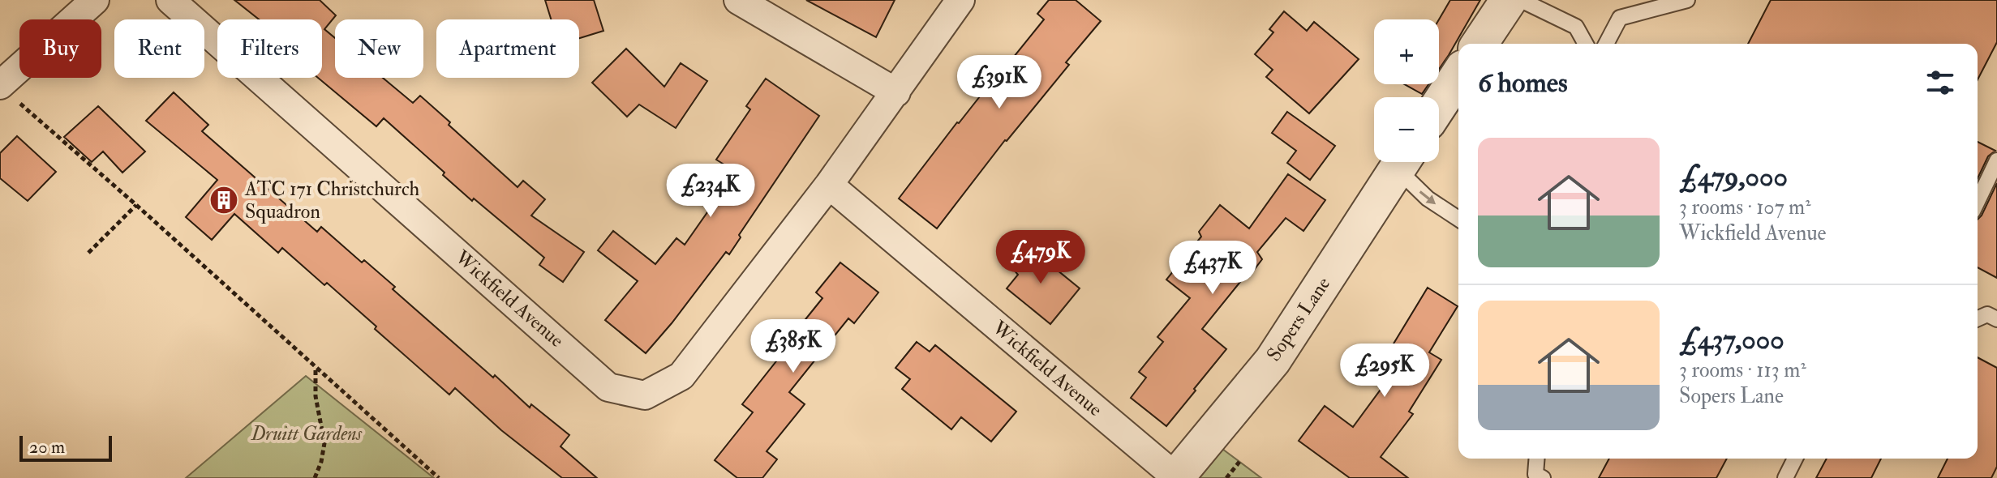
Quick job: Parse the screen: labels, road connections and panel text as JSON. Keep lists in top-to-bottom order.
{
  "streets": {
    "street": ["Wickfield Avenue", "Sopers Lane"]
  },
  "crossings": [
    ["Wickfield Avenue", "Sopers Lane"]
  ],
  "parks": ["Druitt Gardens"],
  "places": {
    "building": ["ATC 171 Christchurch Squadron"]
  },
  "scale_bar": "20 m",
  "page": {
    "map_buttons": ["+", "−"],
    "chip": [
      "Buy",
      "Rent",
      "Filters",
      "New",
      "Apartment"
    ],
    "heading": "6 homes",
    "price": [
      "£391K",
      "£234K",
      "£479K",
      "£437K",
      "£385K",
      "£295K"
    ],
    "list": [
      {
        "name": "£479,000",
        "note": "3 rooms · 107 m² · Wickfield Avenue"
      },
      {
        "name": "£437,000",
        "note": "3 rooms · 113 m² · Sopers Lane"
      }
    ],
    "scale": "20 m"
  }
}
